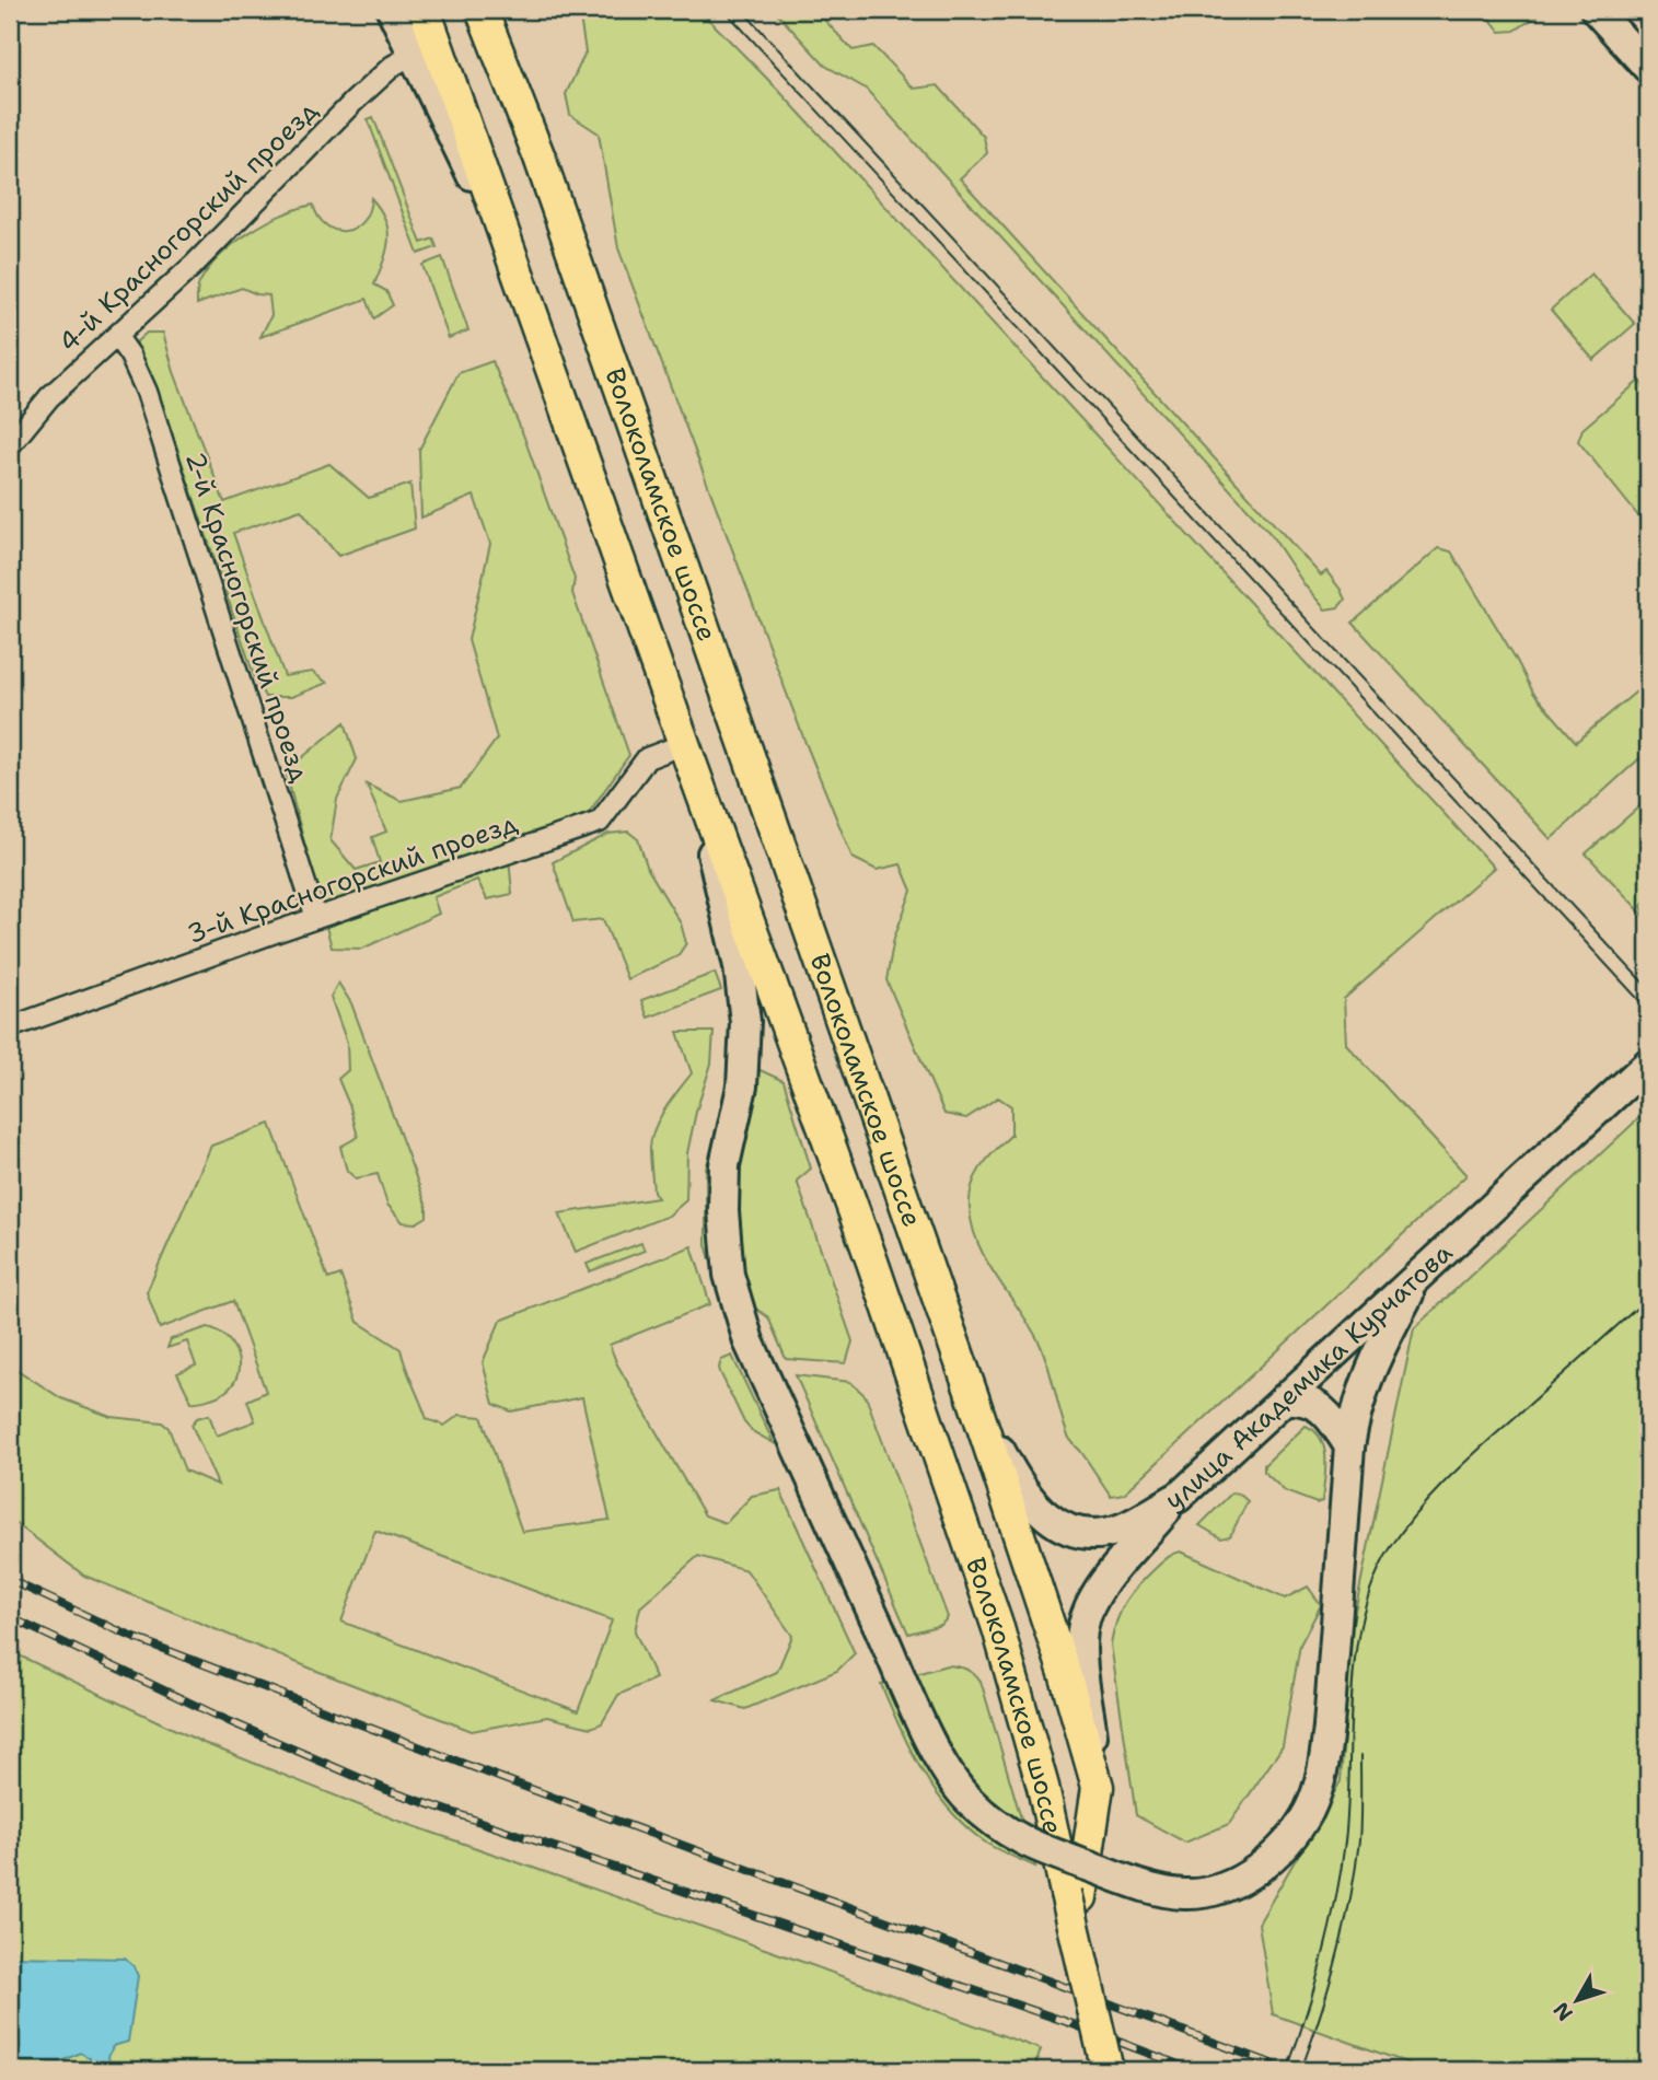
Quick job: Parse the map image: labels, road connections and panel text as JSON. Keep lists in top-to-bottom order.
{
  "streets": {
    "main road": ["Волоколамское шоссе", "улица Академика Курчатова"],
    "street": ["4-й Красногорский проезд", "2-й Красногорский проезд", "3-й Красногорский проезд"]
  },
  "crossings": [
    ["4-й Красногорский проезд", "Волоколамское шоссе"],
    ["4-й Красногорский проезд", "2-й Красногорский проезд"],
    ["Волоколамское шоссе", "3-й Красногорский проезд"],
    ["Волоколамское шоссе", "улица Академика Курчатова"],
    ["2-й Красногорский проезд", "3-й Красногорский проезд"]
  ],
  "north": "bottom left"
}
